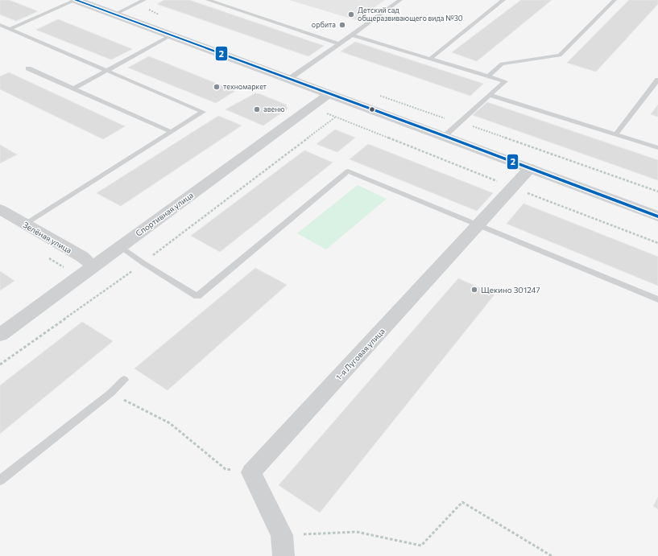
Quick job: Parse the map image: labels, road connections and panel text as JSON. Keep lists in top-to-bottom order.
{
  "streets": {
    "street": ["Спортивная улица", "Зелёная улица", "1-я Луговая улица"]
  },
  "crossings": [
    ["Спортивная улица", "Зелёная улица"]
  ],
  "places": [
    "Детский сад общеразвивающего вида №30",
    "орбита",
    "техномаркет",
    "авеню",
    "Щекино 301247"
  ],
  "lines": ["transit line 2"]
}
